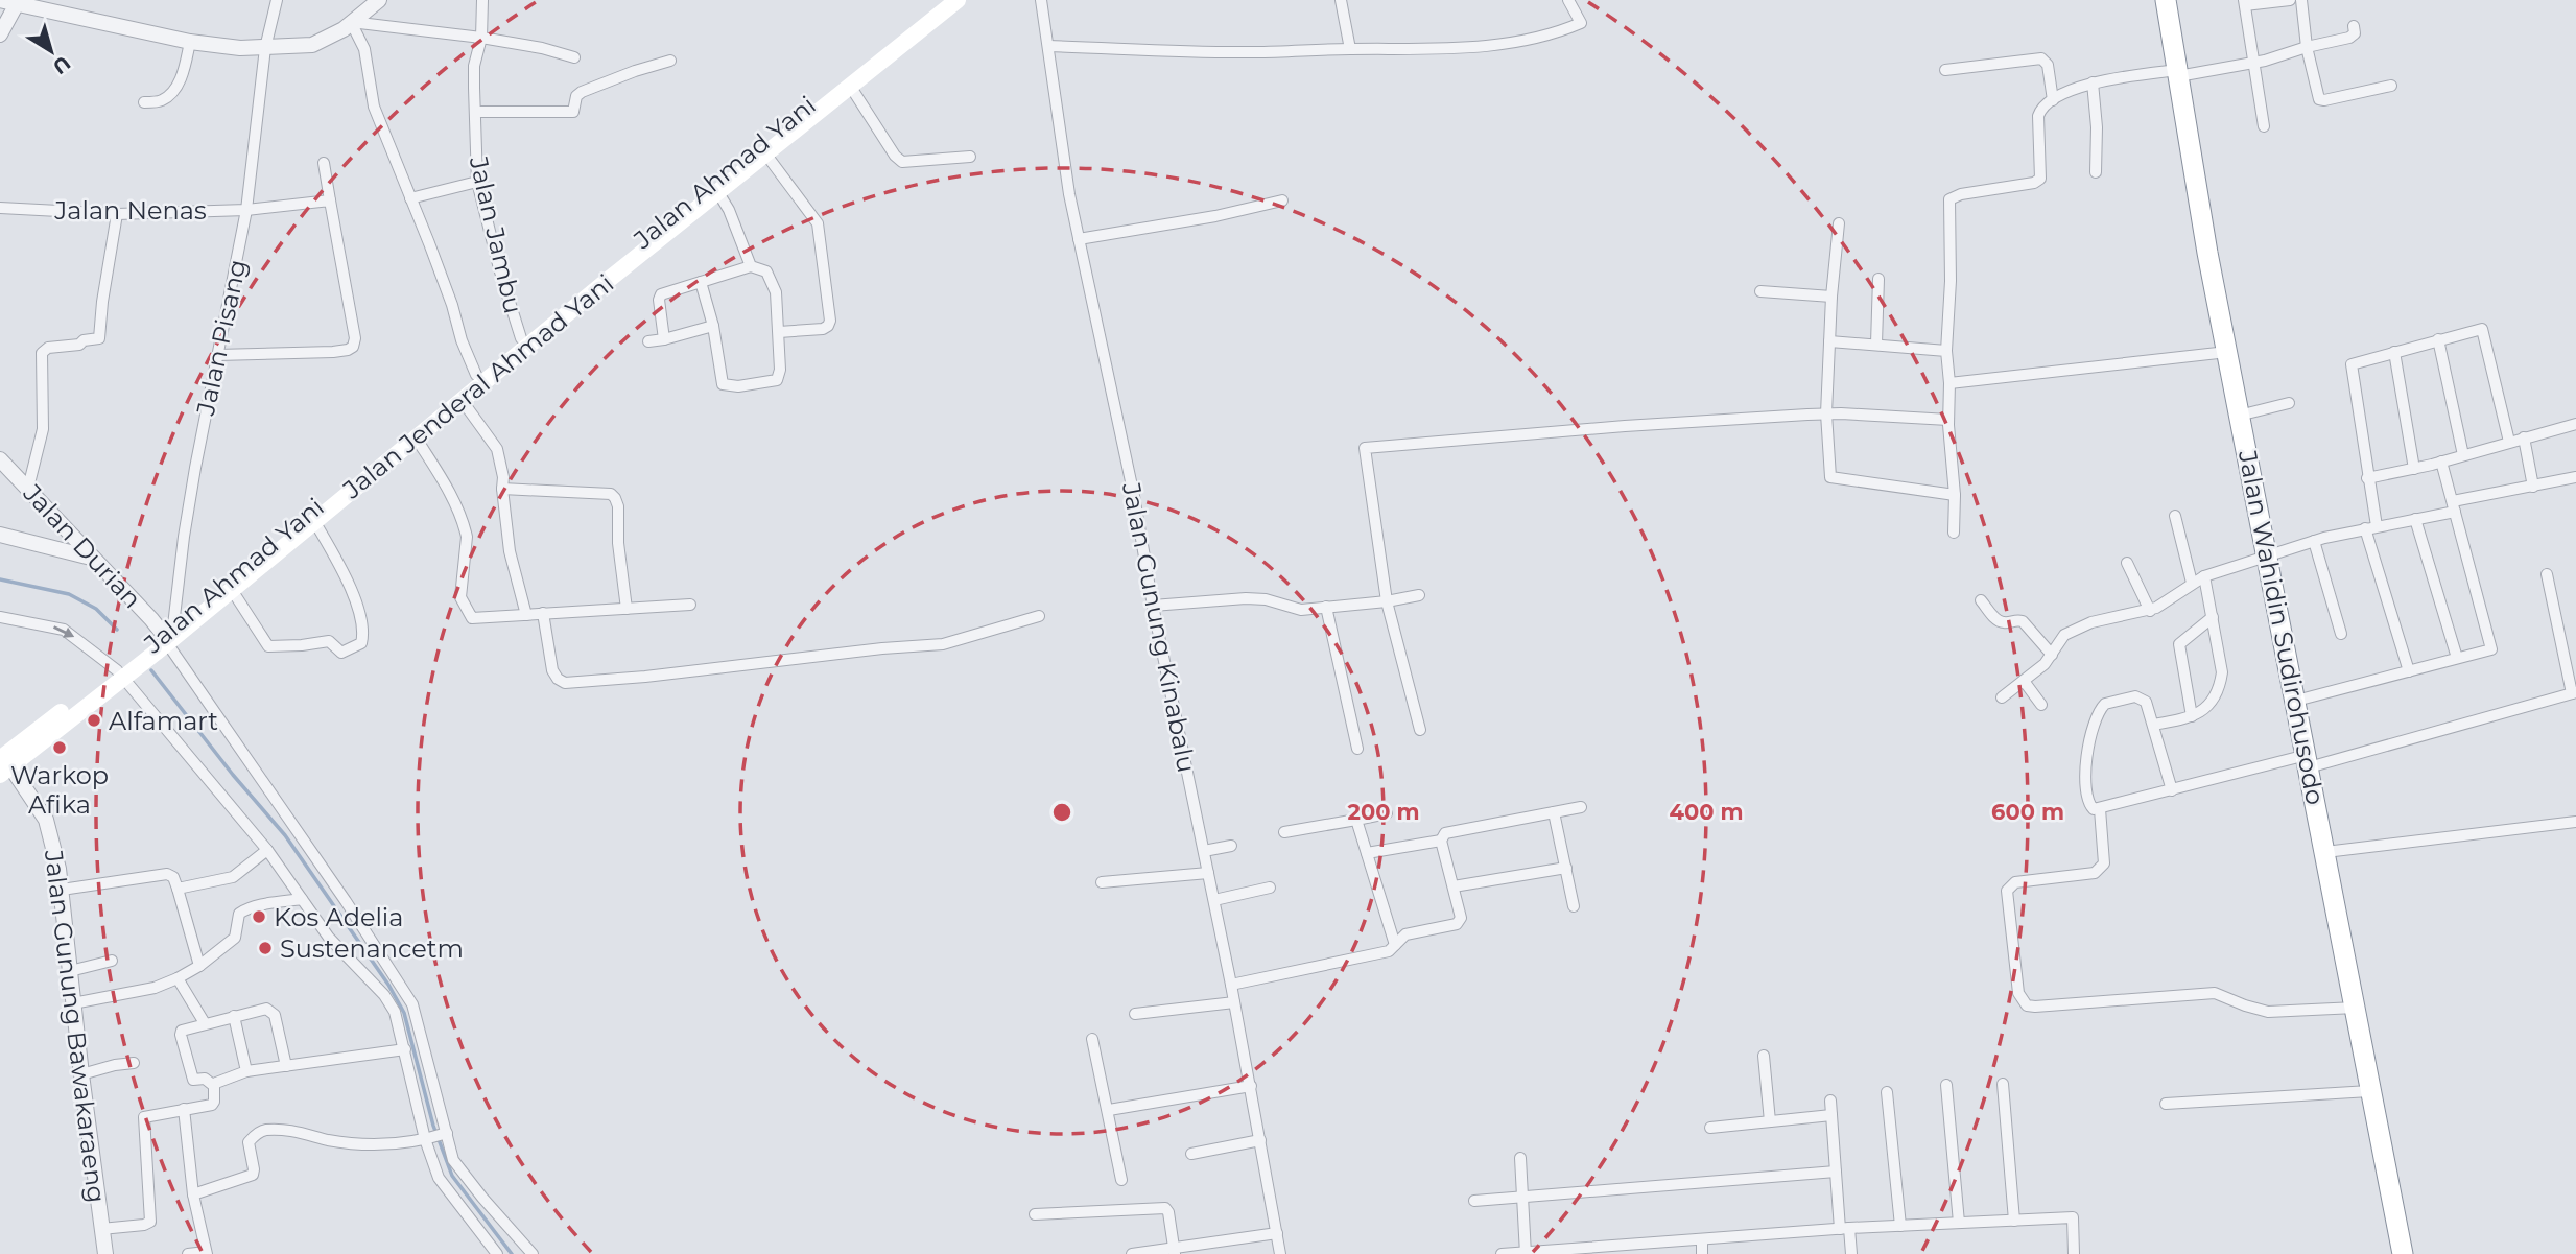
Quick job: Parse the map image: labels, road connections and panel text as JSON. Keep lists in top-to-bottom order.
{
  "streets": {
    "highway": ["Jalan Wahidin Sudirohusodo"],
    "main road": ["Jalan Ahmad Yani", "Jalan Jenderal Ahmad Yani"],
    "street": [
      "Jalan Nenas",
      "Jalan Jambu",
      "Jalan Pisang",
      "Jalan Durian",
      "Jalan Gunung Kinabalu",
      "Jalan Gunung Bawakaraeng"
    ]
  },
  "crossings": [
    ["Jalan Ahmad Yani", "Jalan Jambu"],
    ["Jalan Ahmad Yani", "Jalan Pisang"],
    ["Jalan Ahmad Yani", "Jalan Jenderal Ahmad Yani"],
    ["Jalan Ahmad Yani", "Jalan Durian"],
    ["Jalan Nenas", "Jalan Pisang"],
    ["Jalan Pisang", "Jalan Jenderal Ahmad Yani"],
    ["Jalan Pisang", "Jalan Durian"],
    ["Jalan Jenderal Ahmad Yani", "Jalan Durian"]
  ],
  "places": [
    "Alfamart",
    "Warkop Afika",
    "Kos Adelia",
    "Sustenancetm"
  ],
  "north": "bottom right",
  "rings": ["200 m", "400 m", "600 m"]
}
